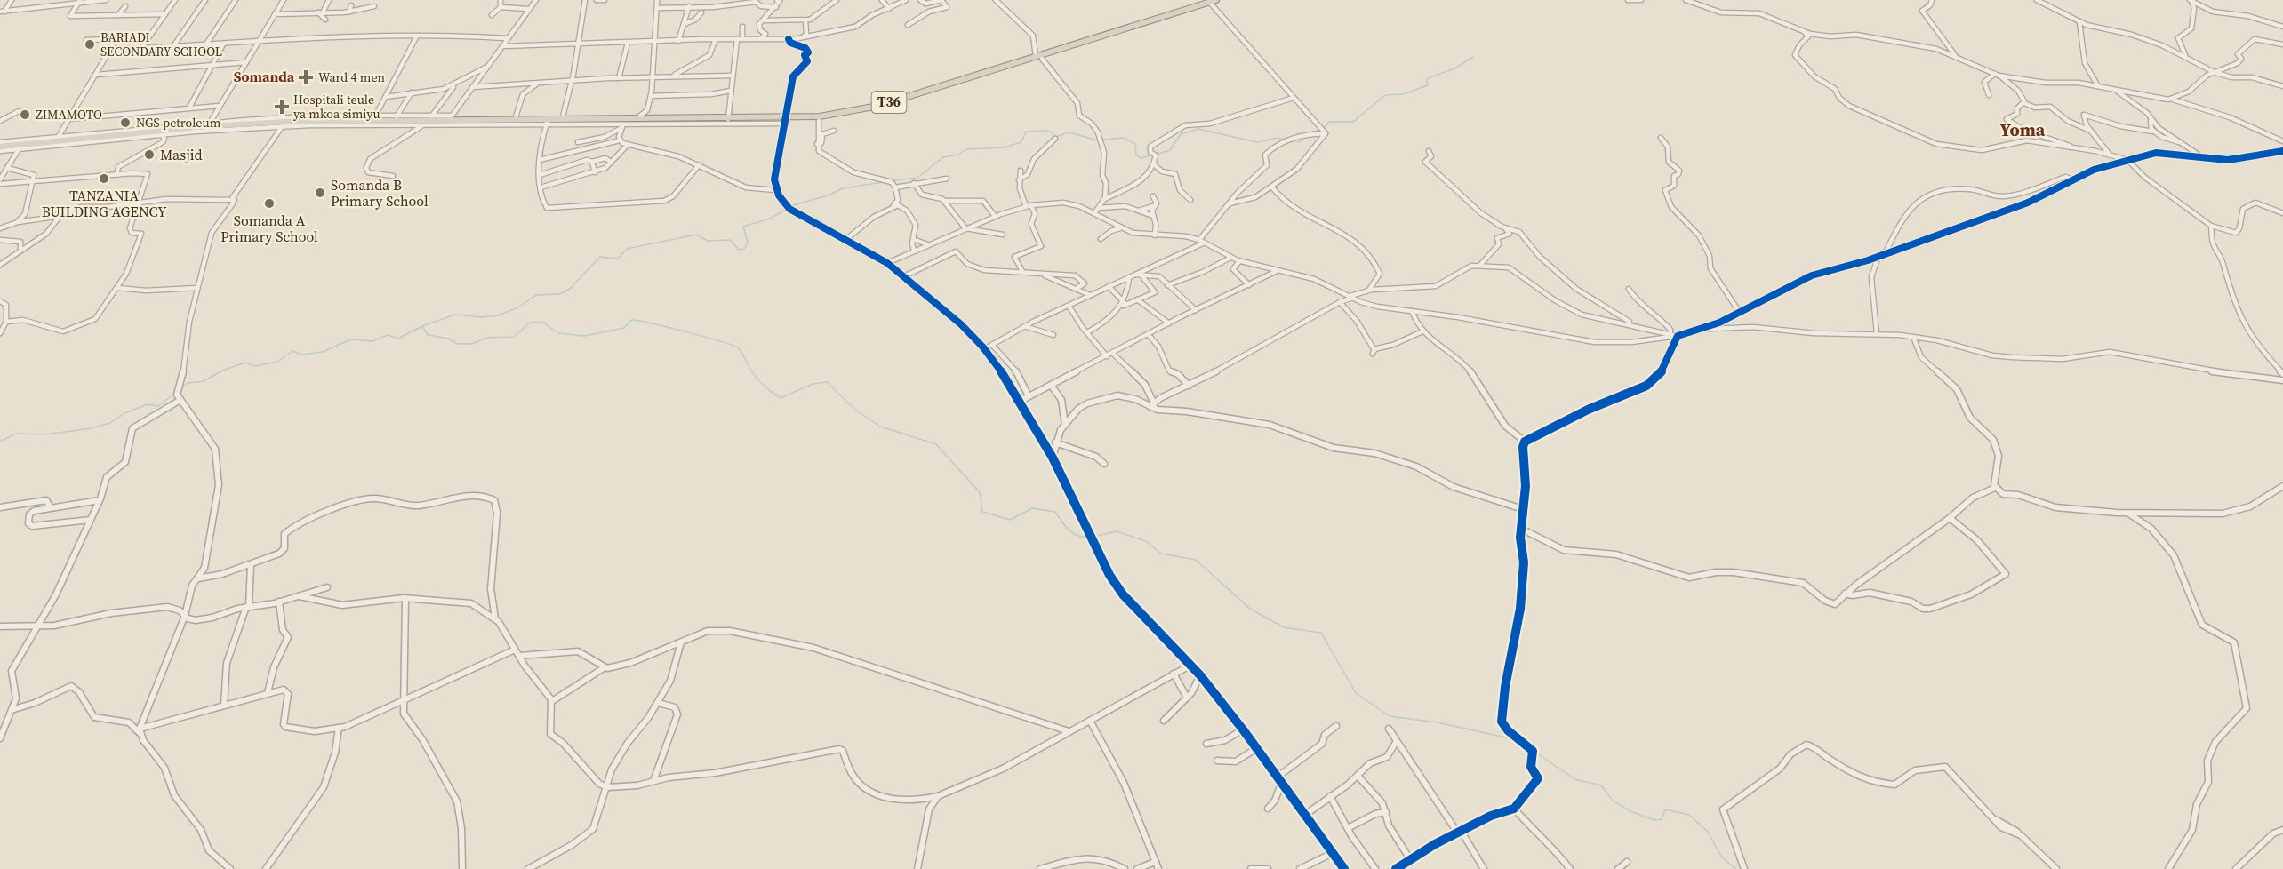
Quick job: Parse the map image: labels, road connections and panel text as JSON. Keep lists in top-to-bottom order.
{
  "streets": {
    "highway": ["T36"]
  },
  "districts": ["Somanda", "Yoma"],
  "places": {
    "other": [
      "BARIADI SECONDARY SCHOOL",
      "ZIMAMOTO",
      "NGS petroleum",
      "Masjid",
      "TANZANIA BUILDING AGENCY",
      "Somanda B Primary School",
      "Somanda A Primary School"
    ],
    "health": ["Ward 4 men", "Hospitali teule ya mkoa simiyu"]
  }
}
